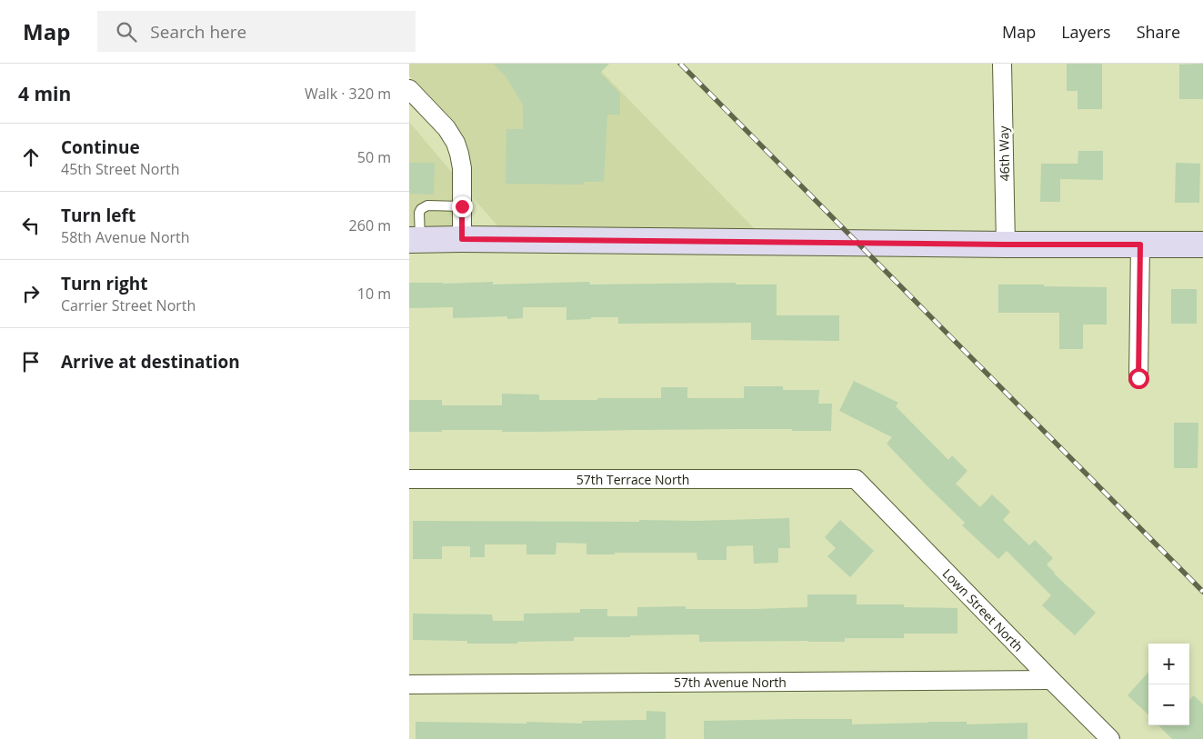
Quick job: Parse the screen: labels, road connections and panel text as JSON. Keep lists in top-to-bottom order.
{
  "streets": {
    "street": [
      "46th Way",
      "57th Terrace North",
      "Lown Street North",
      "57th Avenue North"
    ]
  },
  "crossings": [
    ["57th Terrace North", "Lown Street North"],
    ["Lown Street North", "57th Avenue North"]
  ],
  "page": {
    "header": "Map",
    "search": "Search here",
    "nav": ["Map", "Layers", "Share"],
    "heading": ["4 min", "Walk · 320 m"],
    "list": [
      ["Continue", "45th Street North", "50 m"],
      ["Turn left", "58th Avenue North", "260 m"],
      ["Turn right", "Carrier Street North", "10 m"],
      "Arrive at destination"
    ],
    "map_buttons": ["+", "−"]
  }
}
